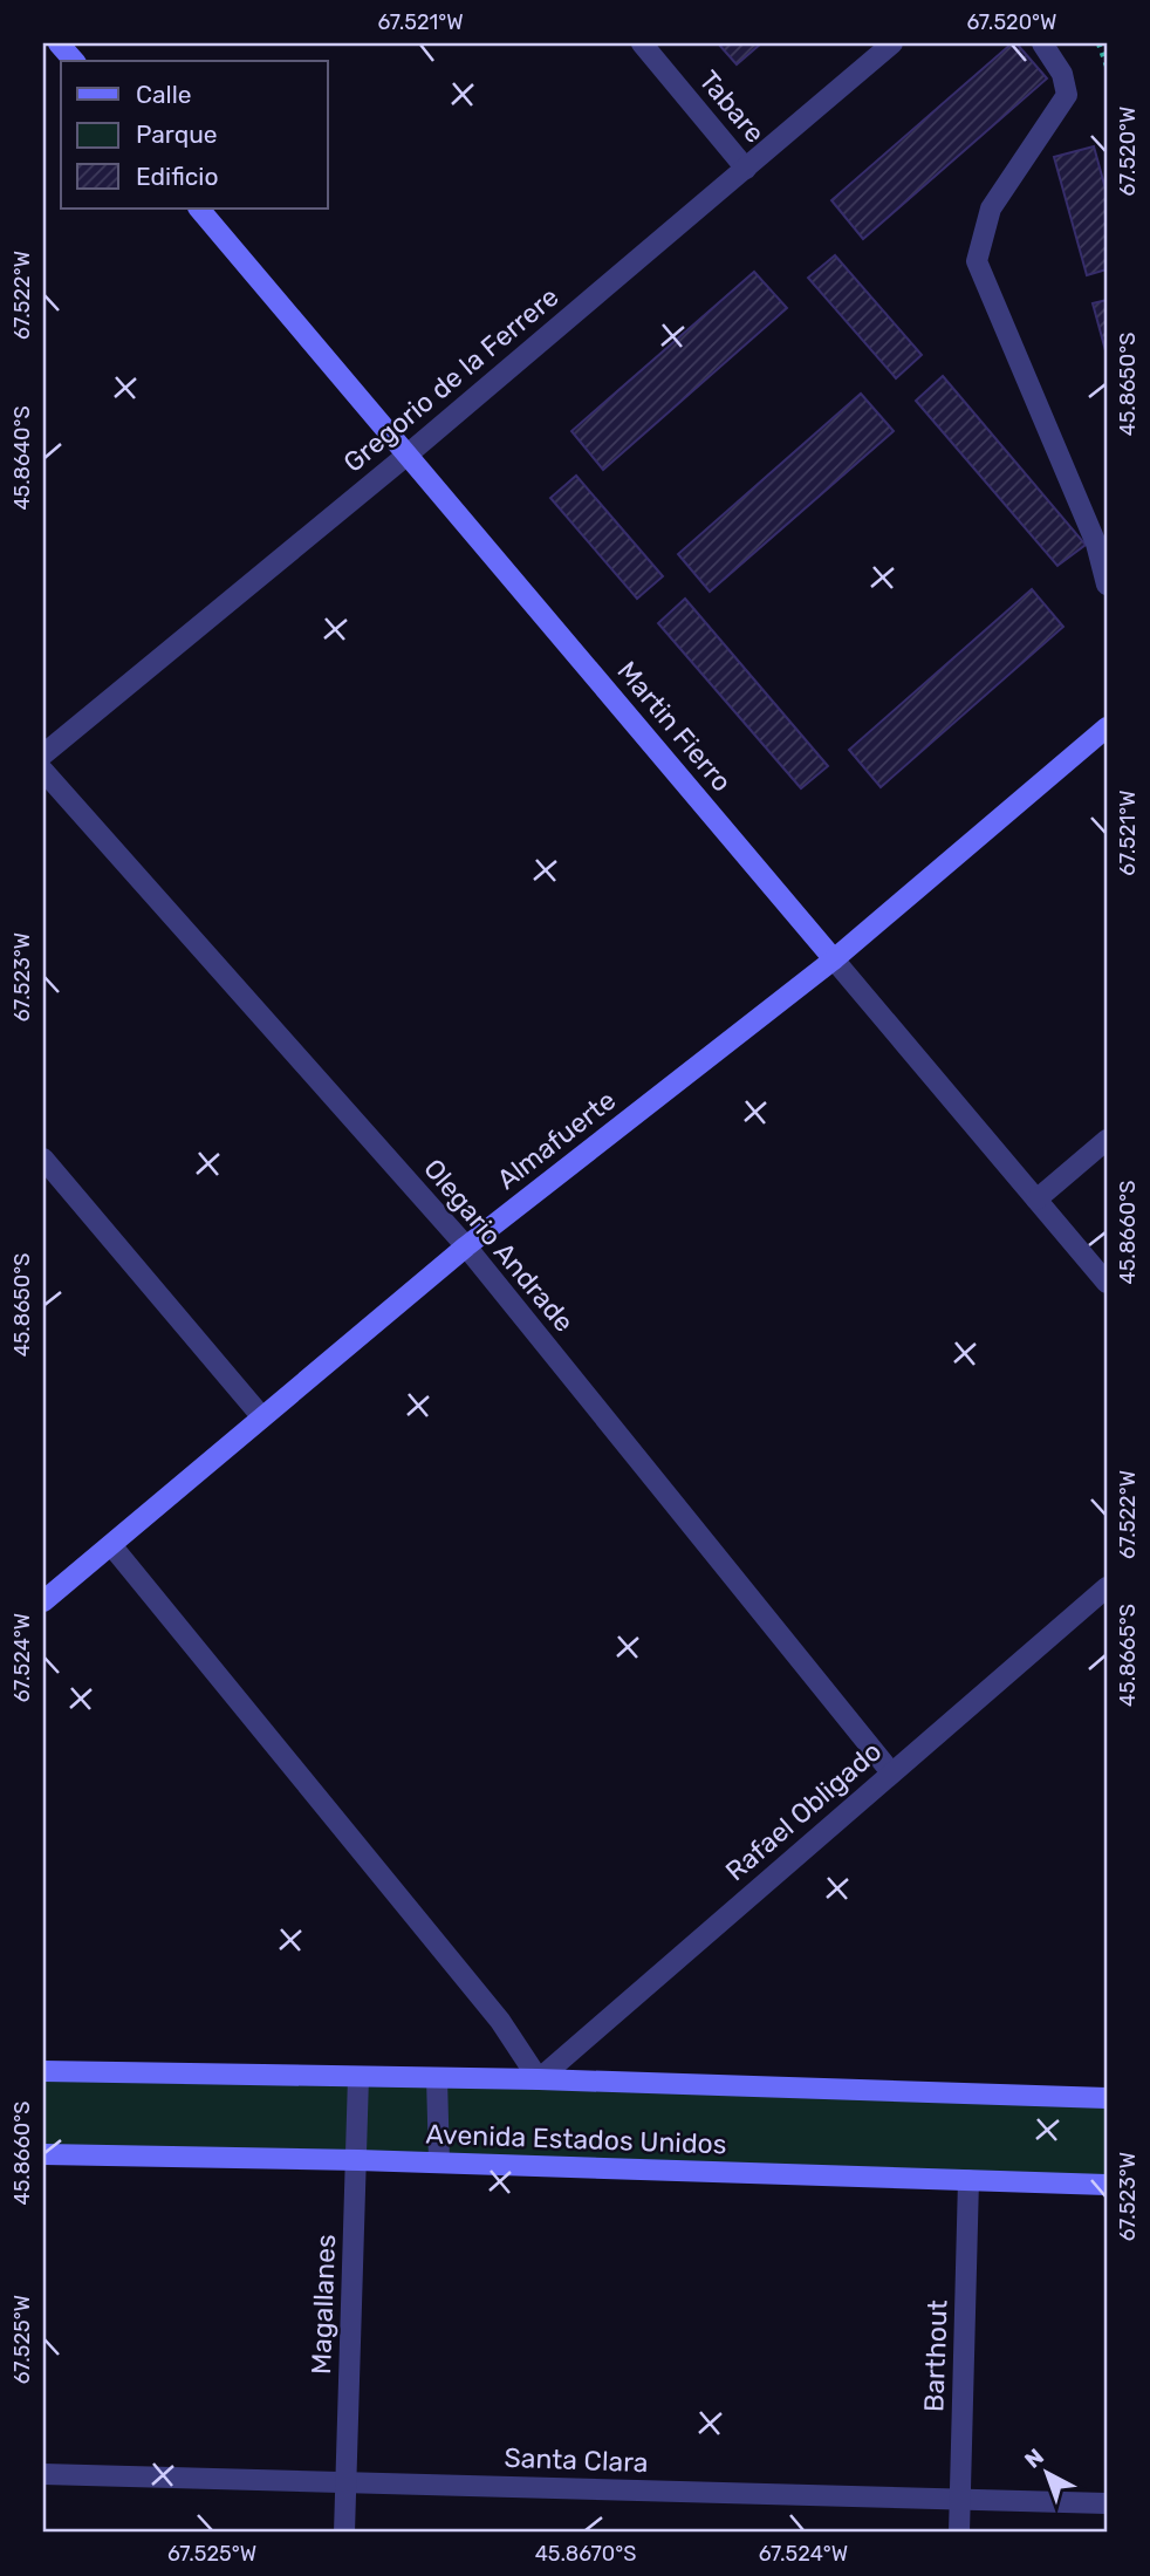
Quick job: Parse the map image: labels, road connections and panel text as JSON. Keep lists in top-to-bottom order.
{
  "streets": {
    "street": [
      "Tabare",
      "Gregorio de la Ferrere",
      "Martin Fierro",
      "Almafuerte",
      "Olegario Andrade",
      "Rafael Obligado",
      "Avenida Estados Unidos",
      "Magallanes",
      "Barthout",
      "Santa Clara"
    ]
  },
  "crossings": [
    ["Tabare", "Gregorio de la Ferrere"],
    ["Gregorio de la Ferrere", "Martin Fierro"],
    ["Martin Fierro", "Almafuerte"],
    ["Almafuerte", "Olegario Andrade"],
    ["Olegario Andrade", "Rafael Obligado"],
    ["Rafael Obligado", "Avenida Estados Unidos"],
    ["Avenida Estados Unidos", "Magallanes"],
    ["Avenida Estados Unidos", "Barthout"],
    ["Magallanes", "Santa Clara"],
    ["Barthout", "Santa Clara"]
  ],
  "legend": ["Calle", "Parque", "Edificio"],
  "north": "top left",
  "coordinates": [
    "67.521°W",
    "67.520°W",
    "67.522°W",
    "45.8650°S",
    "45.8640°S",
    "67.523°W",
    "45.8660°S",
    "45.8665°S",
    "67.524°W",
    "67.525°W",
    "45.8670°S"
  ]
}
